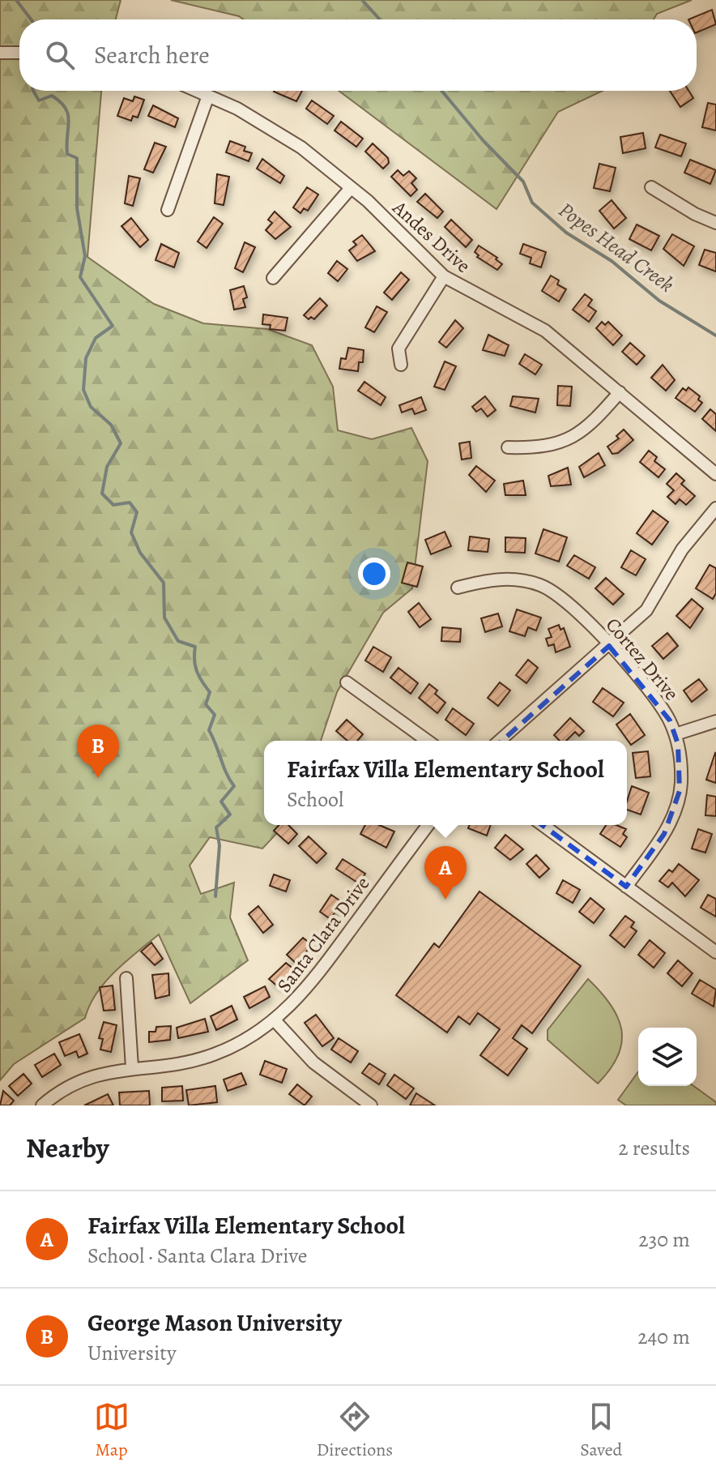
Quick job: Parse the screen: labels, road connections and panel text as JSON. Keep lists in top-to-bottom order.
{
  "streets": {
    "street": ["Andes Drive", "Cortez Drive", "Santa Clara Drive"]
  },
  "water": ["Popes Head Creek"],
  "page": {
    "search": "Search here",
    "pins": ["B", "A"],
    "popup": ["Fairfax Villa Elementary School", "School"],
    "heading": ["Nearby", "2 results"],
    "list": [
      {
        "mark": "A",
        "name": "Fairfax Villa Elementary School",
        "note": "School · Santa Clara Drive",
        "value": "230 m"
      },
      {
        "mark": "B",
        "name": "George Mason University",
        "note": "University",
        "value": "240 m"
      }
    ],
    "nav": ["Map", "Directions", "Saved"]
  }
}
